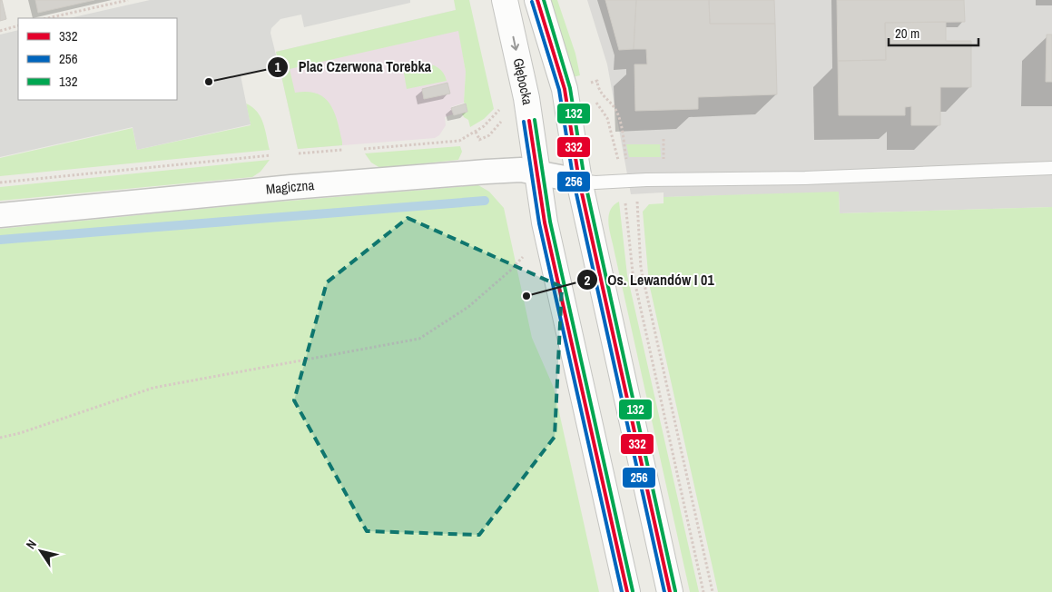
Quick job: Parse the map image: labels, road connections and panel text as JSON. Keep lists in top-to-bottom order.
{
  "streets": {
    "street": ["Głębocka", "Magiczna"]
  },
  "crossings": [
    ["Głębocka", "Magiczna"]
  ],
  "places": ["Plac Czerwona Torebka", "Os. Lewandów I 01"],
  "lines": ["transit line 332", "transit line 132", "transit line 256"],
  "legend": ["332", "256", "132"],
  "scale_bar": "20 m",
  "north": "top left"
}
